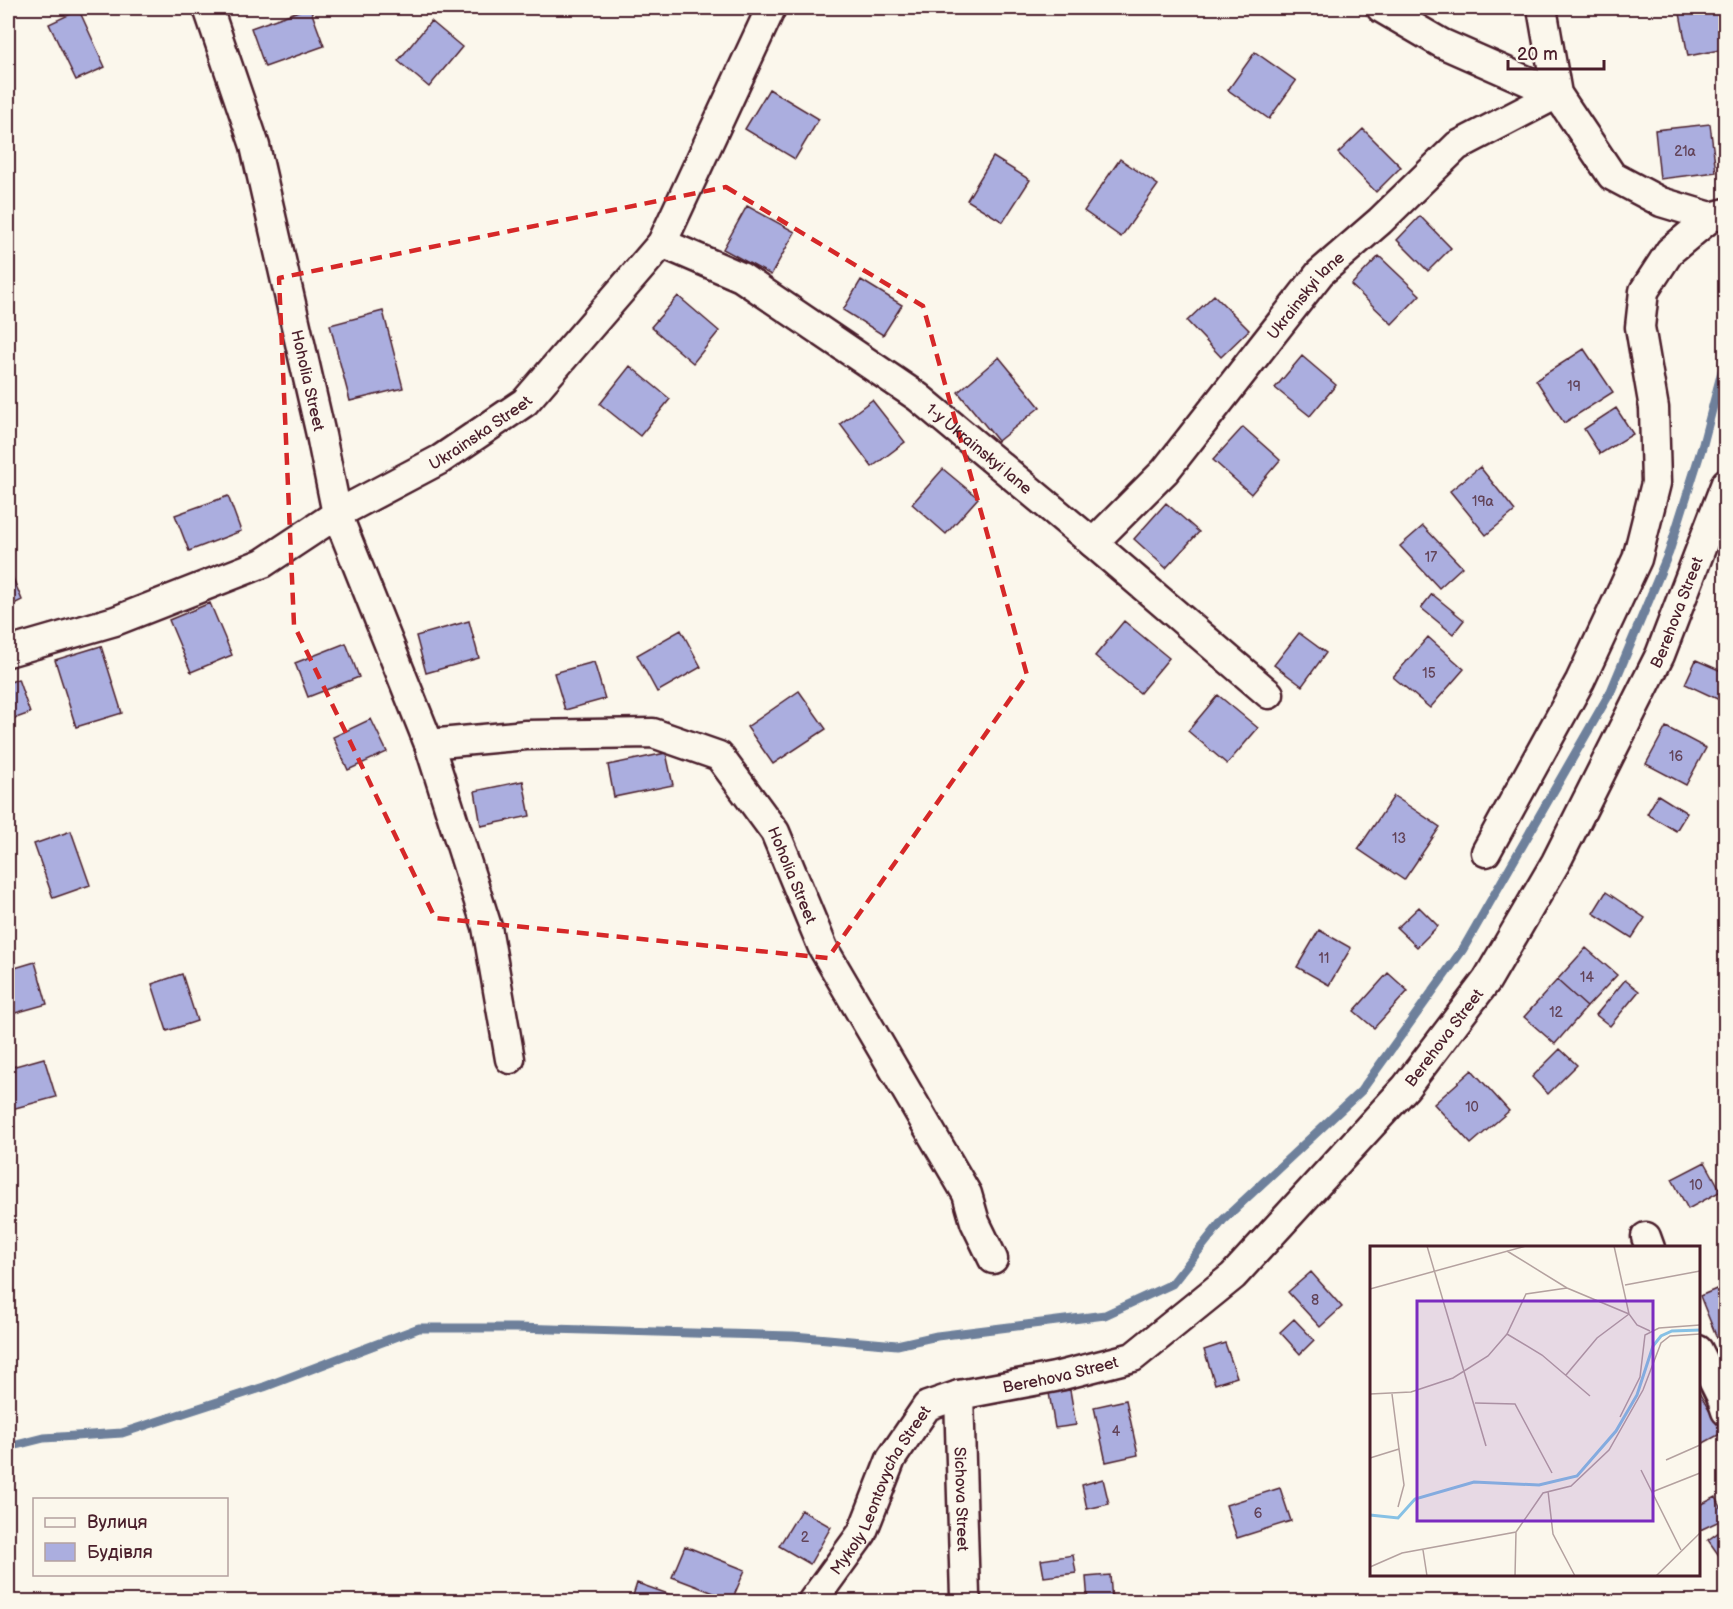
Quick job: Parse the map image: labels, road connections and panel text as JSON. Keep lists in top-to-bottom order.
{
  "streets": {
    "street": [
      "Ukrainskyi lane",
      "Hoholia Street",
      "Ukrainska Street",
      "1-y Ukrainskyi lane",
      "Berehova Street",
      "Mykoly Leontovycha Street",
      "Sichova Street"
    ]
  },
  "crossings": [
    ["Ukrainskyi lane", "1-y Ukrainskyi lane"],
    ["Hoholia Street", "Ukrainska Street"],
    ["Ukrainska Street", "1-y Ukrainskyi lane"],
    ["Berehova Street", "Mykoly Leontovycha Street"],
    ["Berehova Street", "Sichova Street"],
    ["Mykoly Leontovycha Street", "Sichova Street"]
  ],
  "house_numbers": [
    "21а",
    "19",
    "19а",
    "17",
    "15",
    "16",
    "13",
    "11",
    "14",
    "12",
    "10",
    "10",
    "8",
    "4",
    "6",
    "2"
  ],
  "legend": ["Вулиця", "Будівля"],
  "scale_bar": "20 m"
}
